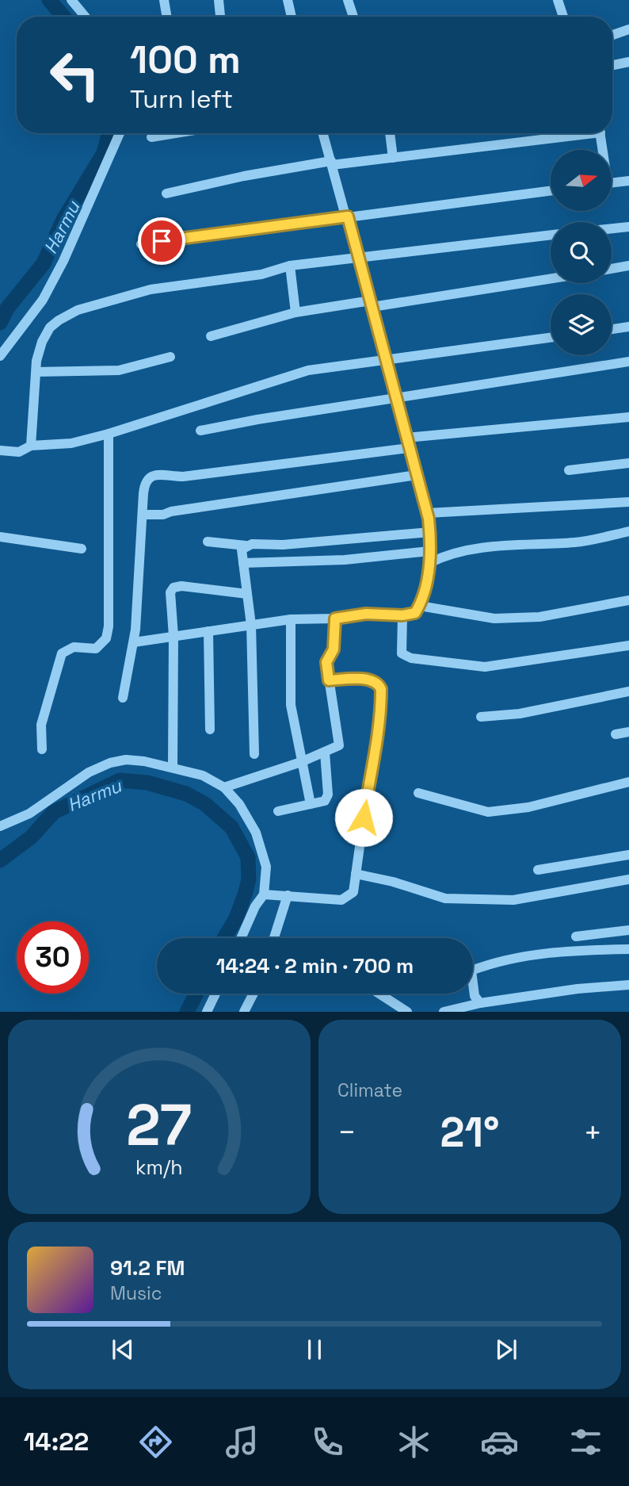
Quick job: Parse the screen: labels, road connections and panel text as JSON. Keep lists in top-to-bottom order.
{
  "water": ["Harmu"],
  "north": "right",
  "page": {
    "turn": ["100 m", "Turn left"],
    "limit": "30",
    "trip": "14:24 · 2 min · 700 m",
    "tile": "Climate",
    "heat": ["−", "21°", "+"],
    "song": ["91.2 FM", "Music"],
    "tabs": "14:22",
    "gauge": ["27", "km/h"]
  }
}
